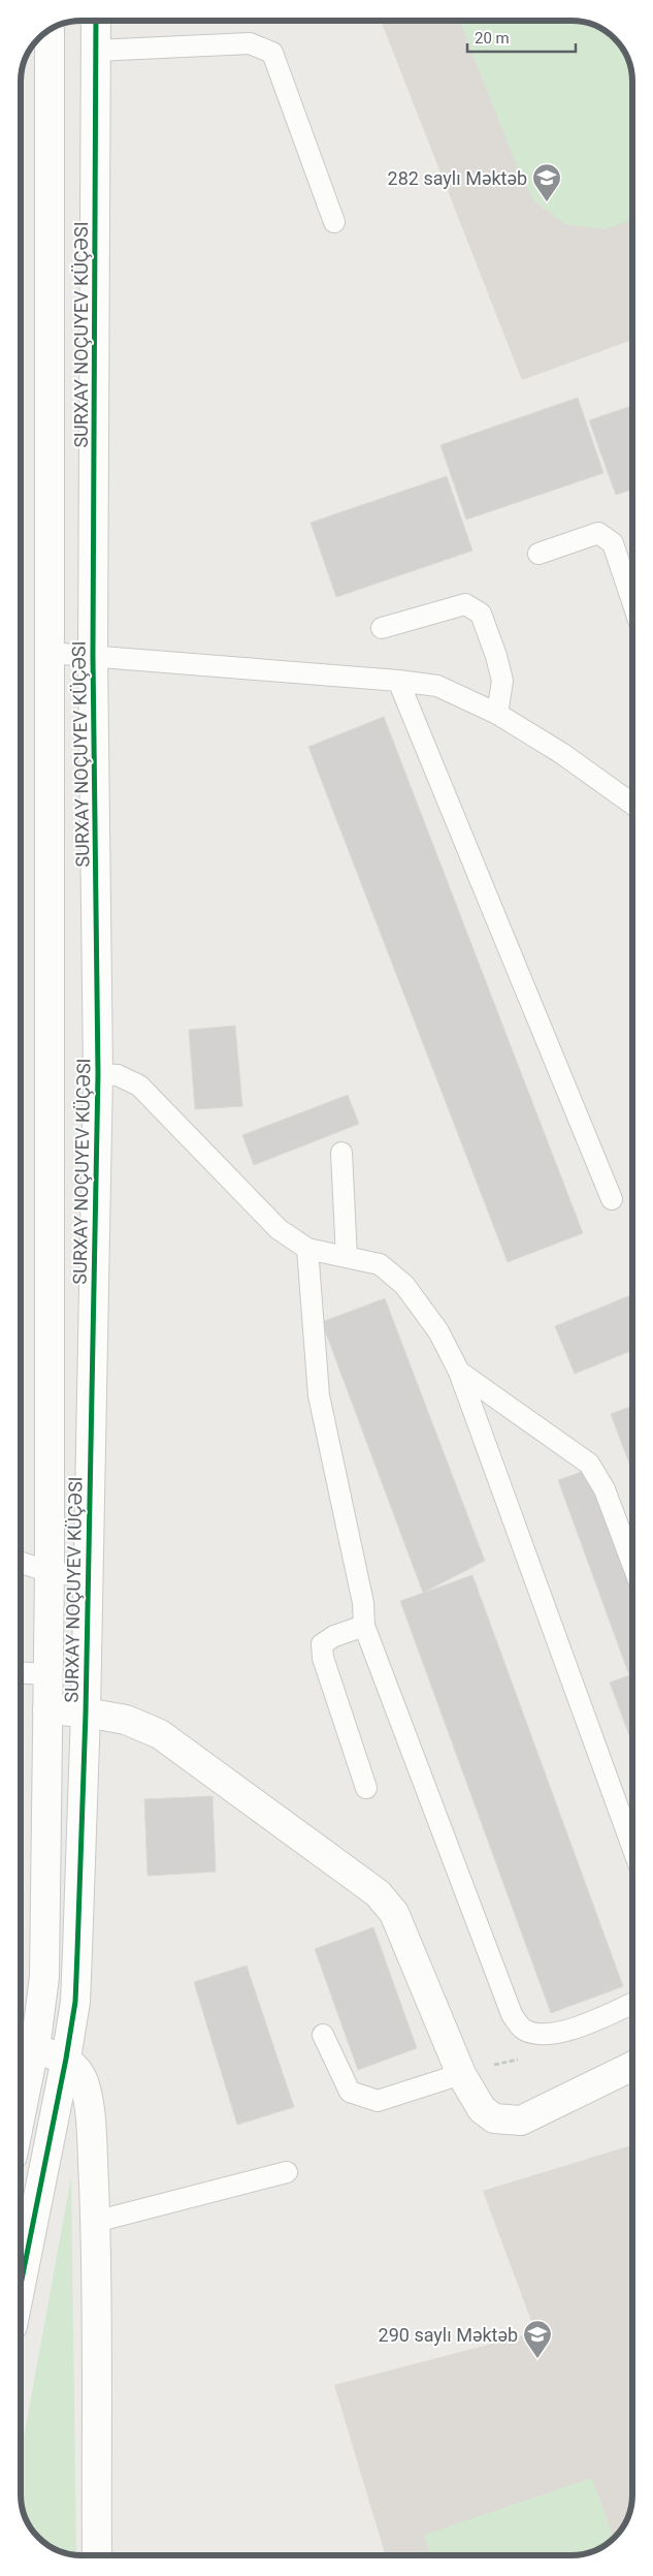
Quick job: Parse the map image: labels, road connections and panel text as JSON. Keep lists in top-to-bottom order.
{
  "streets": {
    "street": ["SURXAY NOÇUYEV KÜÇƏSI"]
  },
  "places": {
    "school or university": ["282 saylı Məktəb", "290 saylı Məktəb"]
  },
  "scale_bar": "20 m"
}
